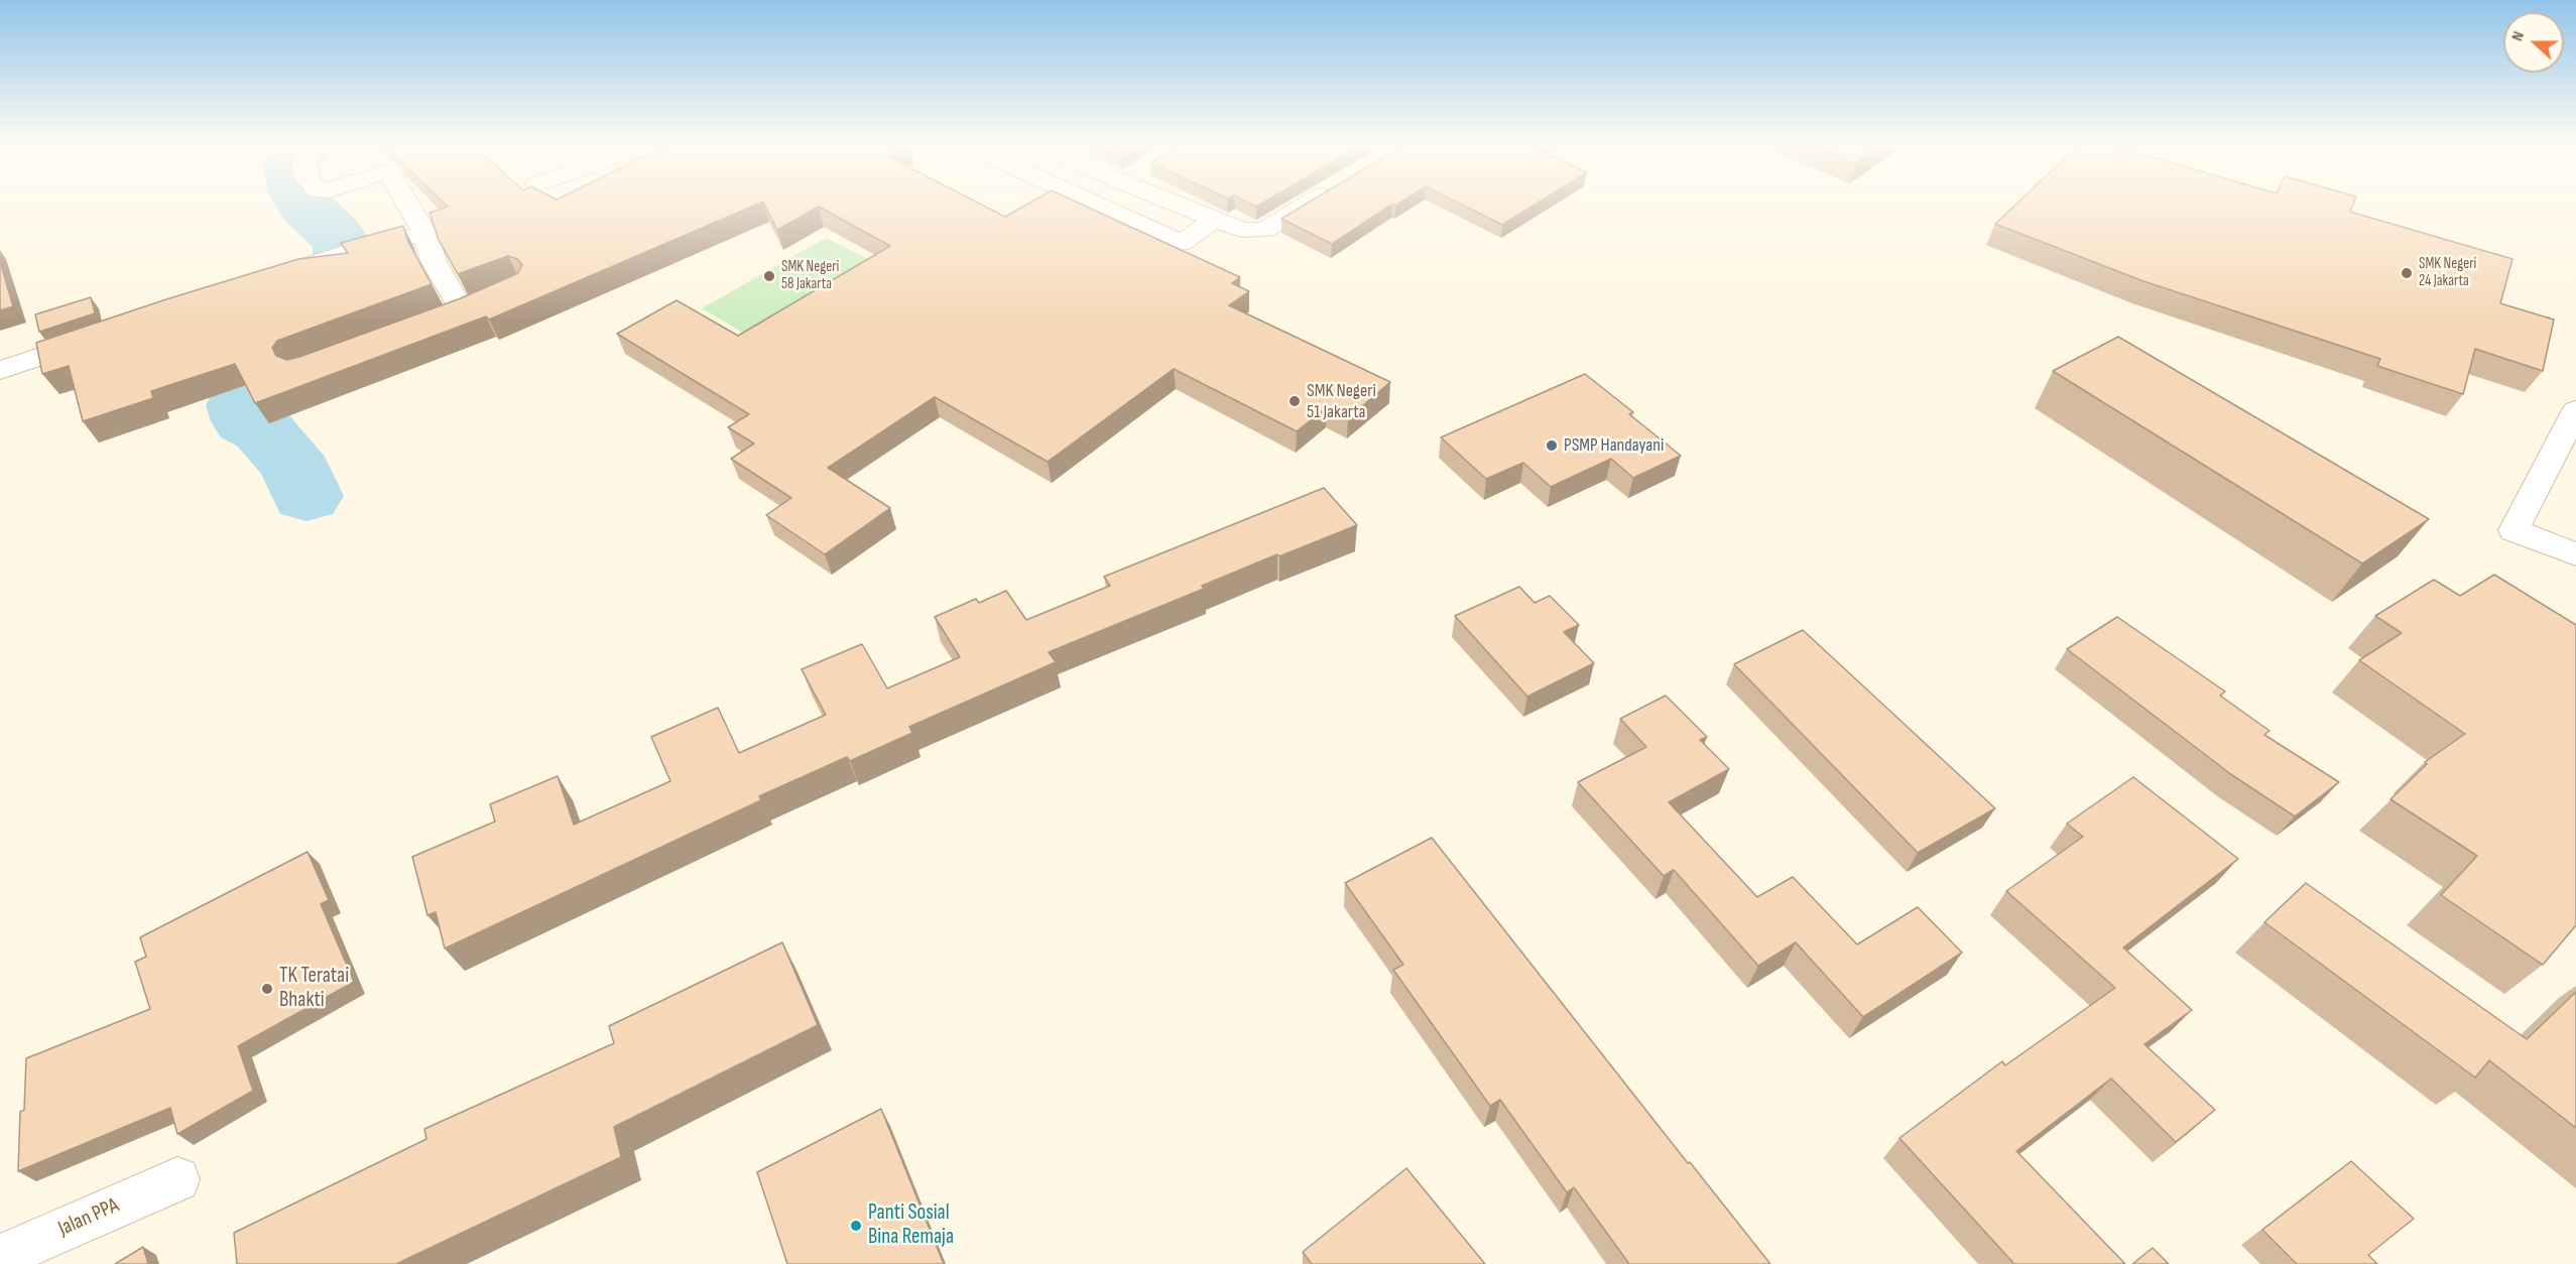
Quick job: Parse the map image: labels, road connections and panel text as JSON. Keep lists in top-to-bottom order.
{
  "streets": {
    "street": ["Jalan PPA"]
  },
  "places": [
    "SMK Negeri 24 Jakarta",
    "SMK Negeri 58 Jakarta",
    "SMK Negeri 51 Jakarta",
    "PSMP Handayani",
    "TK Teratai Bhakti",
    "Panti Sosial Bina Remaja"
  ],
  "north": "left"
}
